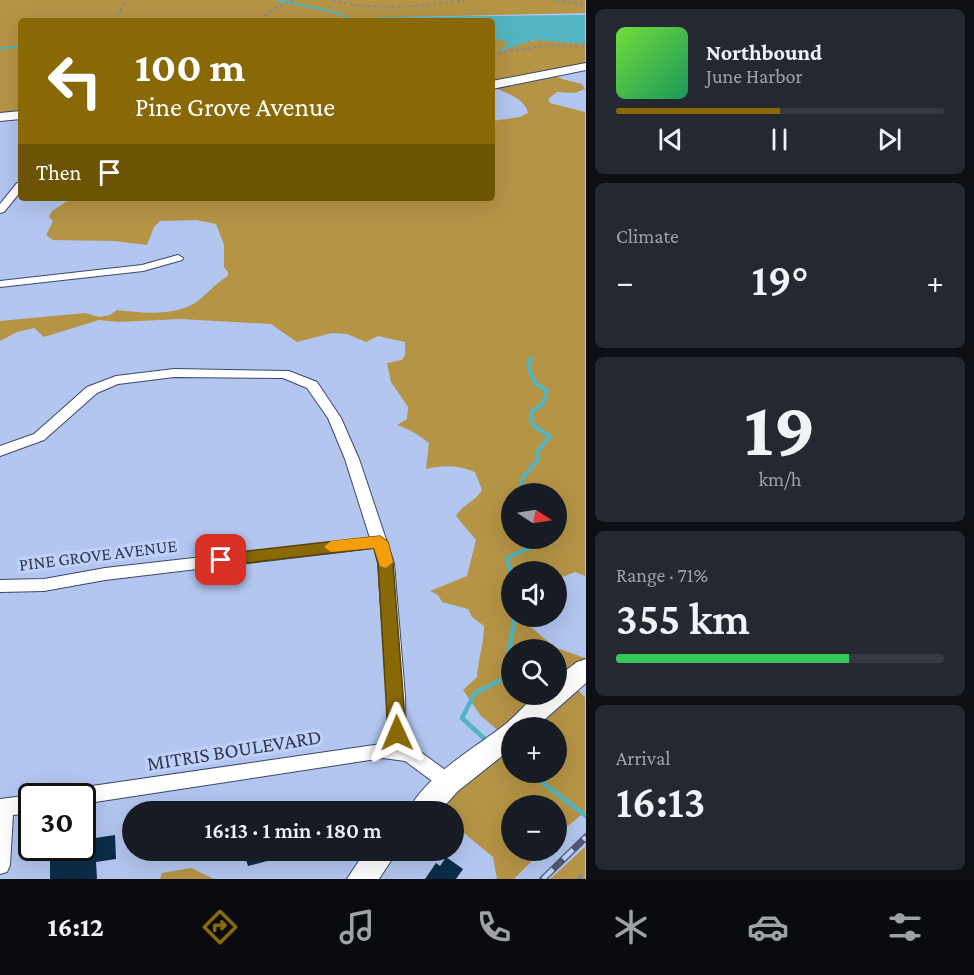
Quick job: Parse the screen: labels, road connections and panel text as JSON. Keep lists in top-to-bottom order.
{
  "streets": {
    "street": ["PINE GROVE AVENUE", "MITRIS BOULEVARD"]
  },
  "north": "right",
  "page": {
    "turn": ["100 m", "Pine Grove Avenue"],
    "song": ["Northbound", "June Harbor"],
    "then": "Then",
    "tile": [
      "Climate",
      ["19", "km/h"],
      ["Range · 71%", "355 km"],
      ["Arrival", "16:13"]
    ],
    "heat": ["−", "19°", "+"],
    "map_buttons": ["+", "−"],
    "limit": "30",
    "trip": "16:13 · 1 min · 180 m",
    "tabs": "16:12"
  }
}
